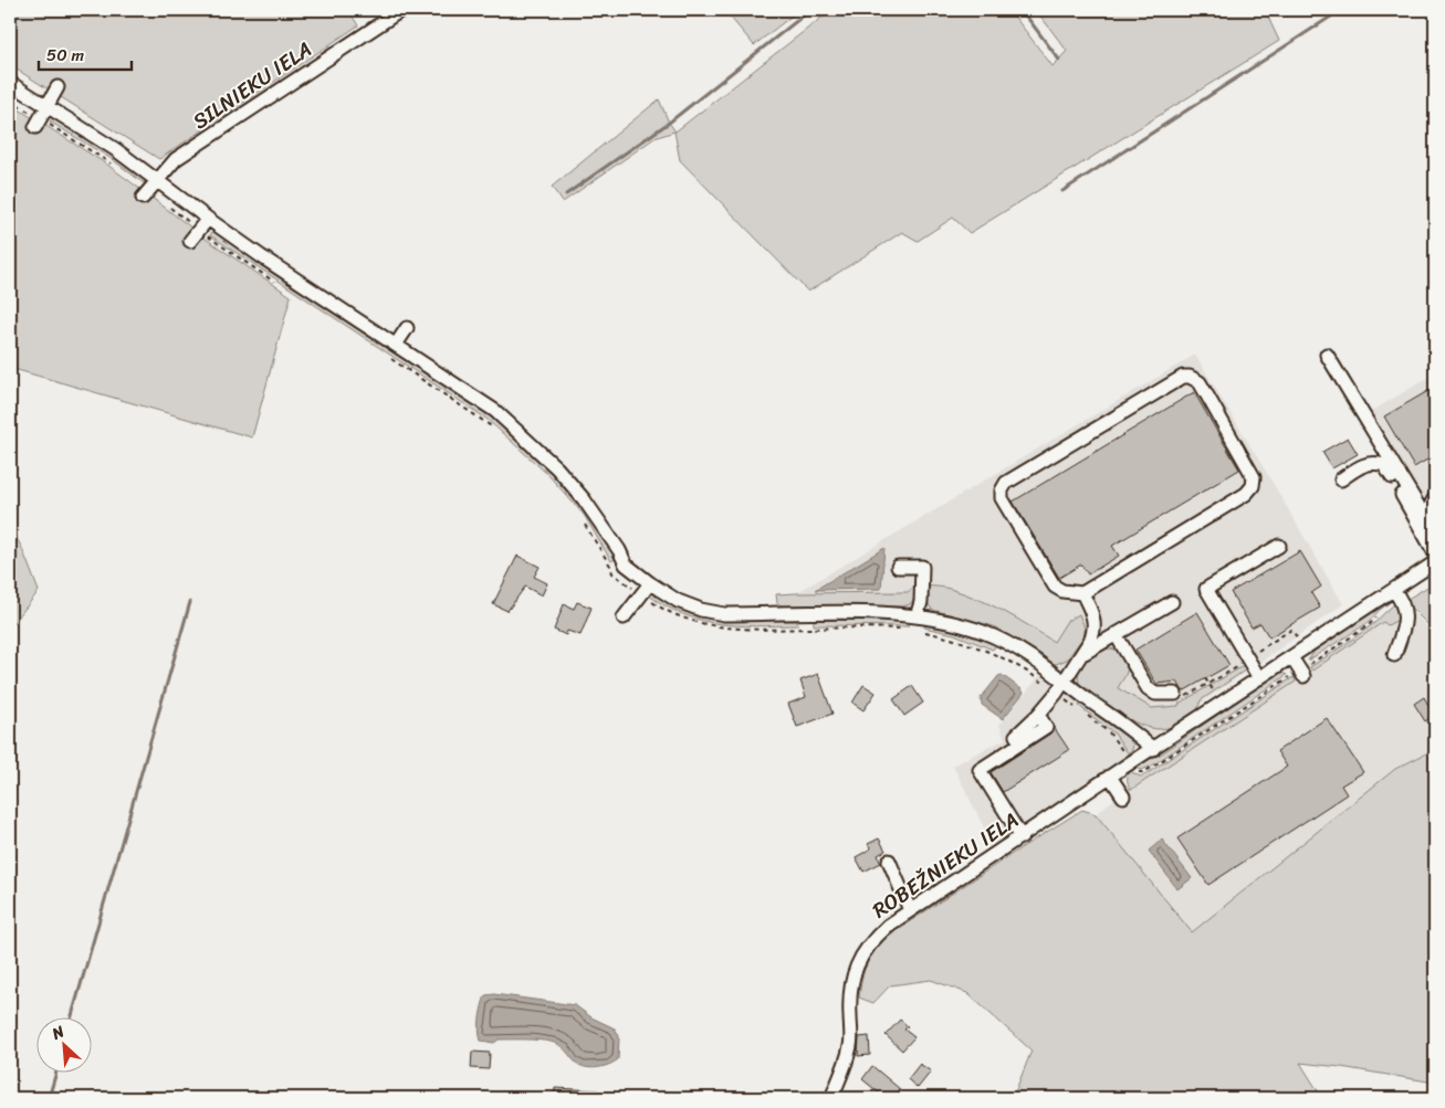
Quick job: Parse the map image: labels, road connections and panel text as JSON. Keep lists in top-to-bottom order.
{
  "streets": {
    "street": ["SILNIEKU IELA", "ROBEŽNIEKU IELA"]
  },
  "scale_bar": "50 m",
  "north": "top left"
}
